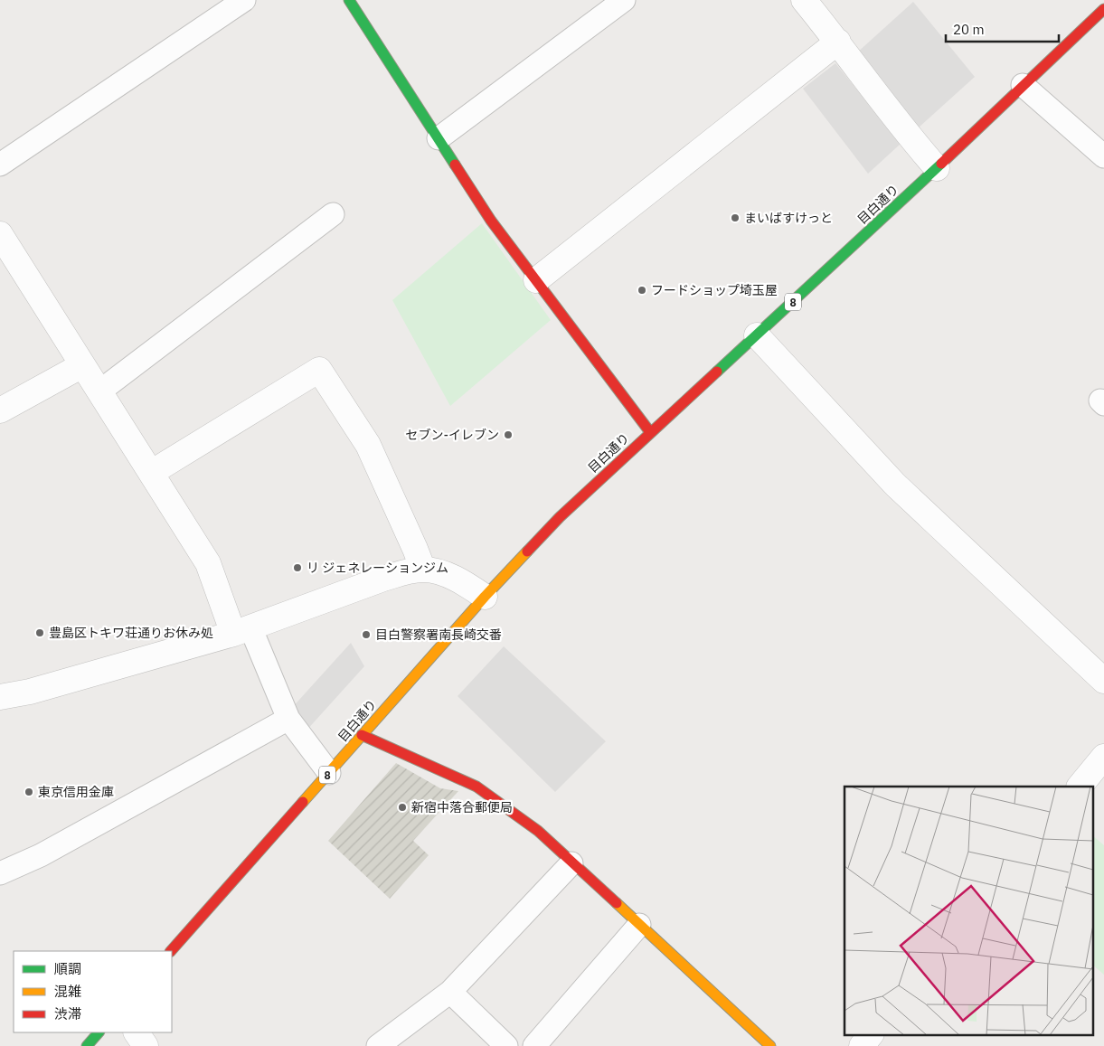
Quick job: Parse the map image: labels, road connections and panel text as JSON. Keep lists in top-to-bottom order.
{
  "streets": {
    "main road": ["目白通り", "8"]
  },
  "places": [
    "まいばすけっと",
    "フードショップ埼玉屋",
    "セブン-イレブン",
    "リ ジェネレーションジム",
    "豊島区トキワ荘通りお休み処",
    "目白警察署南長崎交番",
    "東京信用金庫",
    "新宿中落合郵便局"
  ],
  "legend": ["順調", "混雑", "渋滞"],
  "scale_bar": "20 m"
}
